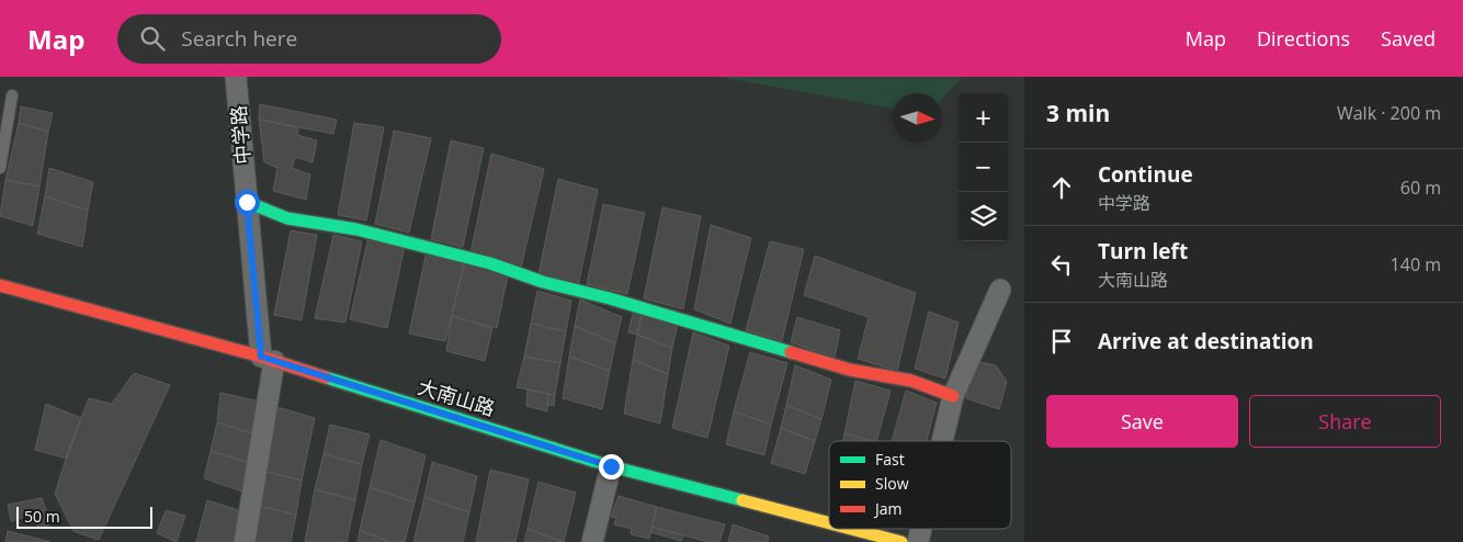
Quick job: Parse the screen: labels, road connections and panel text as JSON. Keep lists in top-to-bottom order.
{
  "streets": {
    "main road": ["大南山路"],
    "street": ["中学路"]
  },
  "crossings": [
    ["中学路", "大南山路"]
  ],
  "legend": ["Fast", "Slow", "Jam"],
  "scale_bar": "50 m",
  "north": "right",
  "page": {
    "header": "Map",
    "search": "Search here",
    "nav": ["Map", "Directions", "Saved"],
    "heading": ["3 min", "Walk · 200 m"],
    "map_buttons": ["+", "−"],
    "list": [
      ["Continue", "中学路", "60 m"],
      ["Turn left", "大南山路", "140 m"],
      "Arrive at destination"
    ],
    "buttons": ["Save", "Share"],
    "scale": "50 m"
  }
}
